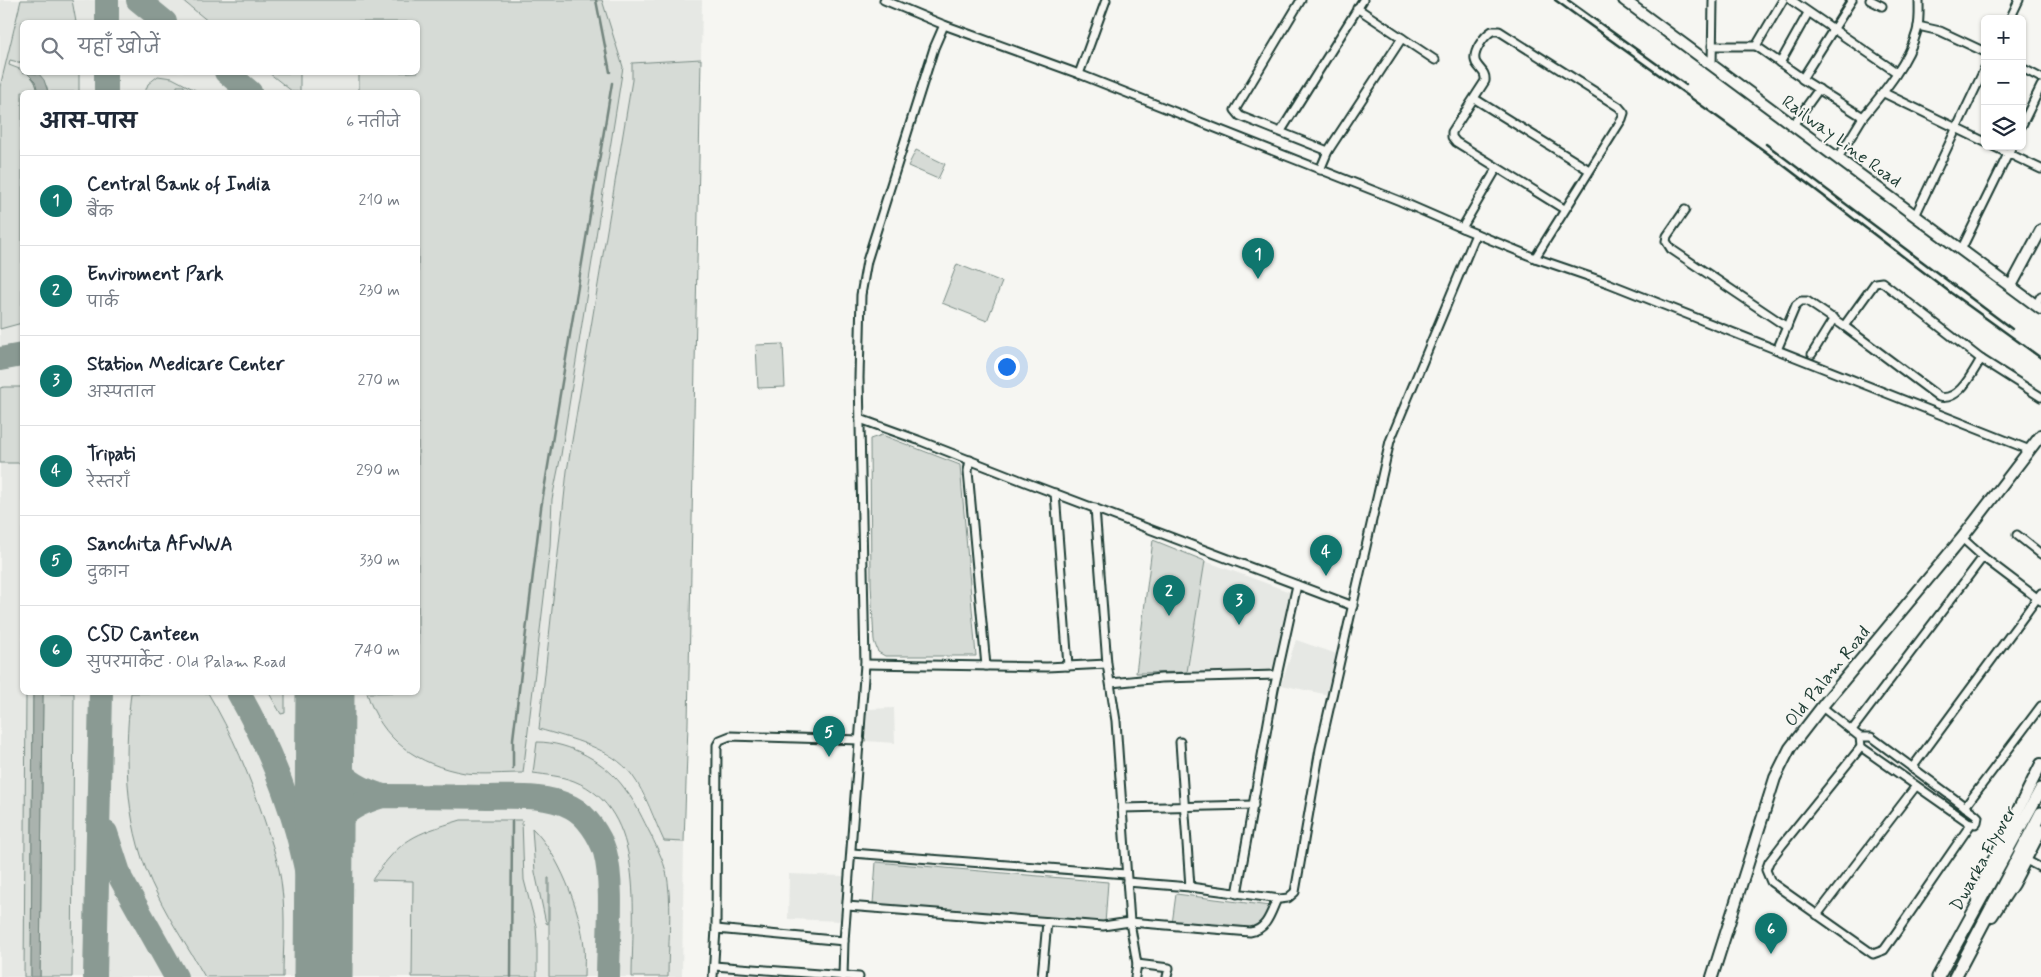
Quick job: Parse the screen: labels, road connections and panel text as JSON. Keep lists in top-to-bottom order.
{
  "streets": {
    "main road": ["Dwarka Flyover"],
    "street": ["Railway Line Road", "Old Palam Road"]
  },
  "page": {
    "map_buttons": ["+", "−"],
    "search": "यहाँ खोजें",
    "heading": ["आस-पास", "6 नतीजे"],
    "list": [
      {
        "mark": "1",
        "name": "Central Bank of India",
        "note": "बैंक",
        "value": "210 m"
      },
      {
        "mark": "2",
        "name": "Enviroment Park",
        "note": "पार्क",
        "value": "230 m"
      },
      {
        "mark": "3",
        "name": "Station Medicare Center",
        "note": "अस्पताल",
        "value": "270 m"
      },
      {
        "mark": "4",
        "name": "Tripati",
        "note": "रेस्तराँ",
        "value": "290 m"
      },
      {
        "mark": "5",
        "name": "Sanchita AFWWA",
        "note": "दुकान",
        "value": "330 m"
      },
      {
        "mark": "6",
        "name": "CSD Canteen",
        "note": "सुपरमार्केट · Old Palam Road",
        "value": "740 m"
      }
    ],
    "pins": [
      "1",
      "4",
      "2",
      "3",
      "5",
      "6"
    ]
  }
}
